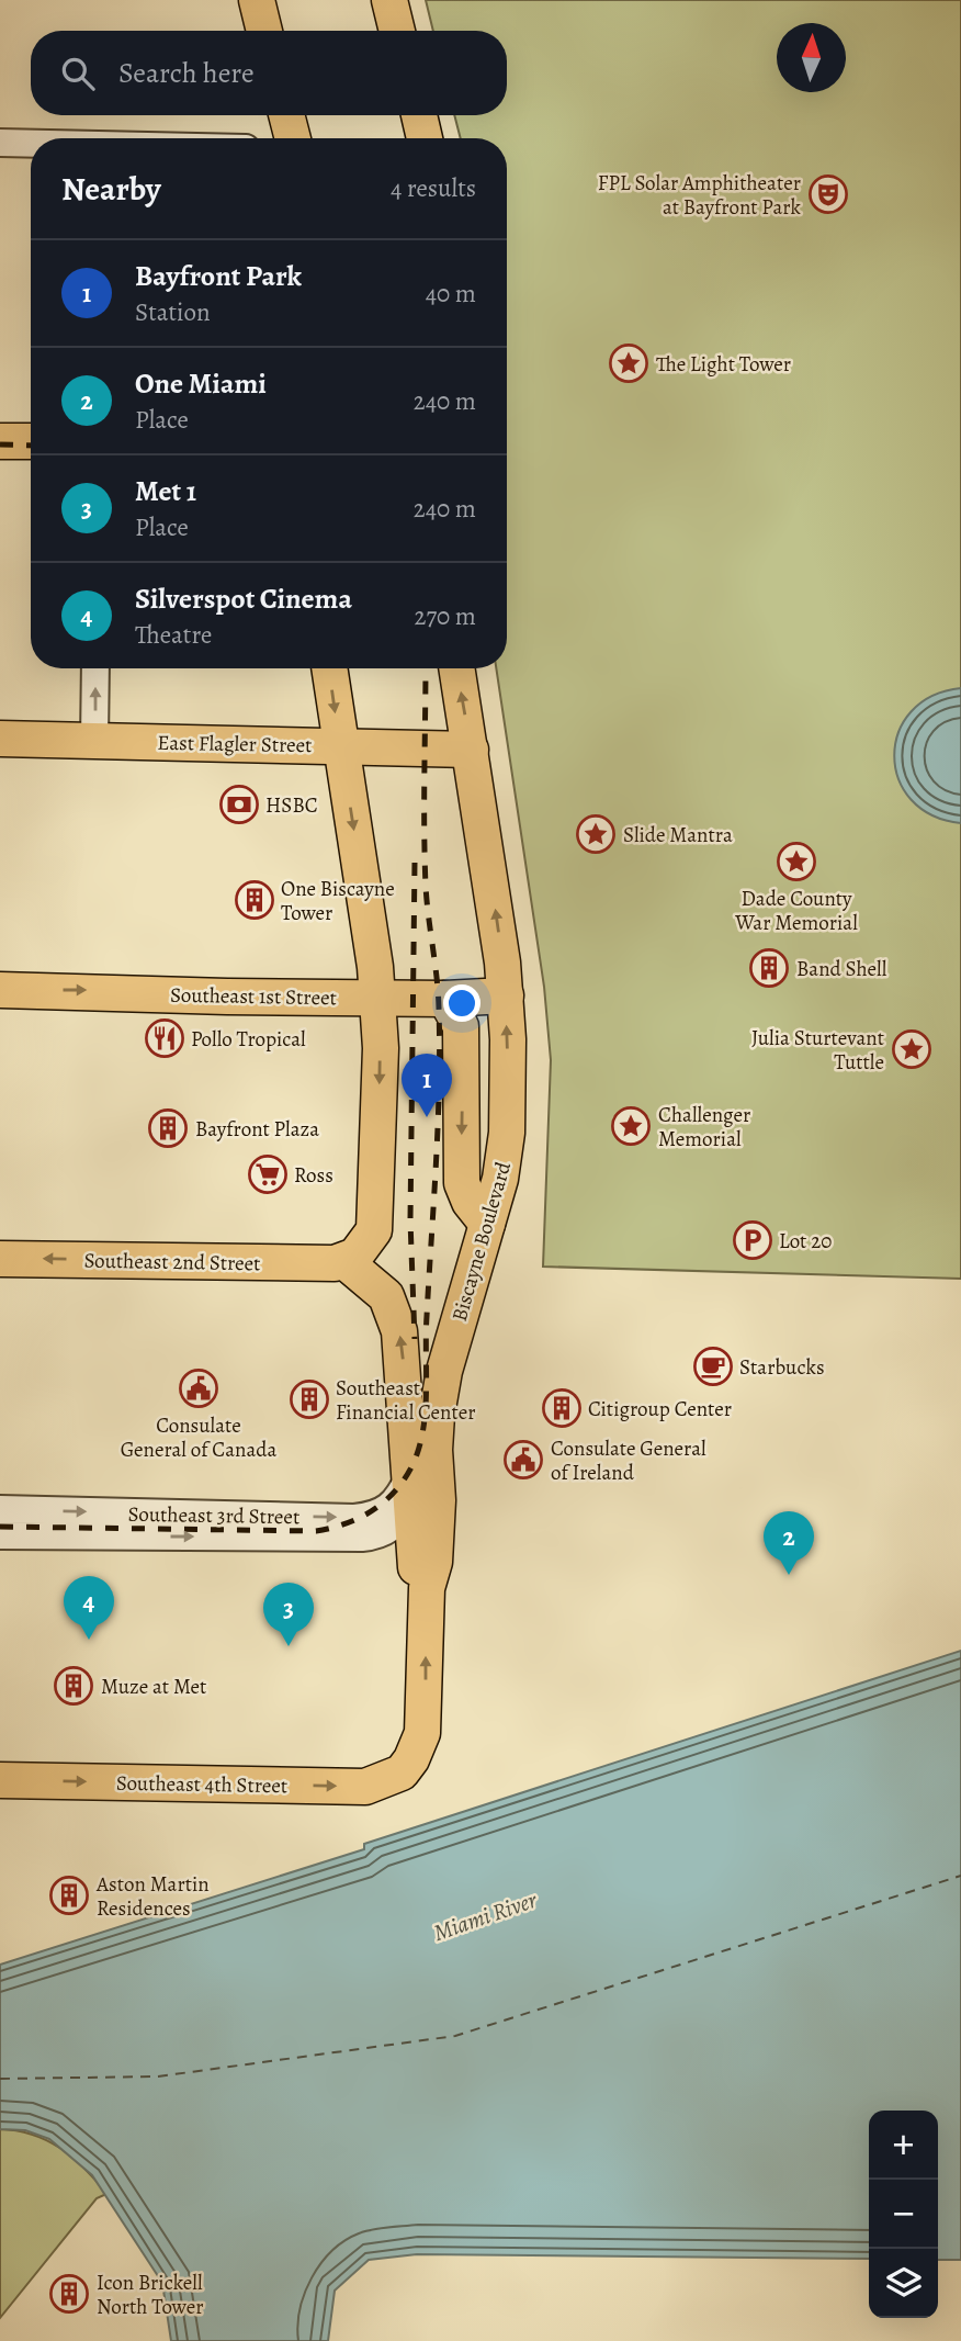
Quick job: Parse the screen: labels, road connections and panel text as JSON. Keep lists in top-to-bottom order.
{
  "streets": {
    "main road": [
      "East Flagler Street",
      "Southeast 1st Street",
      "Biscayne Boulevard",
      "Southeast 2nd Street",
      "Southeast 4th Street"
    ],
    "street": ["Southeast 3rd Street"]
  },
  "crossings": [
    ["East Flagler Street", "Biscayne Boulevard"],
    ["Southeast 1st Street", "Biscayne Boulevard"],
    ["Biscayne Boulevard", "Southeast 4th Street"]
  ],
  "one_way": [
    "Southeast 1st Street",
    "Southeast 2nd Street",
    "Southeast 3rd Street",
    "Southeast 4th Street"
  ],
  "water": ["Miami River"],
  "places": {
    "theatre": ["FPL Solar Amphitheater at Bayfront Park"],
    "place": [
      "The Light Tower",
      "Slide Mantra",
      "Dade County War Memorial",
      "Julia Sturtevant Tuttle",
      "Challenger Memorial"
    ],
    "bank": ["HSBC"],
    "building": [
      "One Biscayne Tower",
      "Band Shell",
      "Bayfront Plaza",
      "Southeast Financial Center",
      "Citigroup Center",
      "Muze at Met",
      "Aston Martin Residences",
      "Icon Brickell North Tower"
    ],
    "restaurant": ["Pollo Tropical"],
    "supermarket": ["Ross"],
    "parking": ["Lot 20"],
    "cafe": ["Starbucks"],
    "public building": ["Consulate General of Canada", "Consulate General of Ireland"]
  },
  "north": "top",
  "page": {
    "search": "Search here",
    "heading": ["Nearby", "4 results"],
    "list": [
      {
        "mark": "1",
        "name": "Bayfront Park",
        "note": "Station",
        "value": "40 m"
      },
      {
        "mark": "2",
        "name": "One Miami",
        "note": "Place",
        "value": "240 m"
      },
      {
        "mark": "3",
        "name": "Met 1",
        "note": "Place",
        "value": "240 m"
      },
      {
        "mark": "4",
        "name": "Silverspot Cinema",
        "note": "Theatre",
        "value": "270 m"
      }
    ],
    "pins": [
      "1",
      "2",
      "4",
      "3"
    ],
    "map_buttons": ["+", "−"]
  }
}
